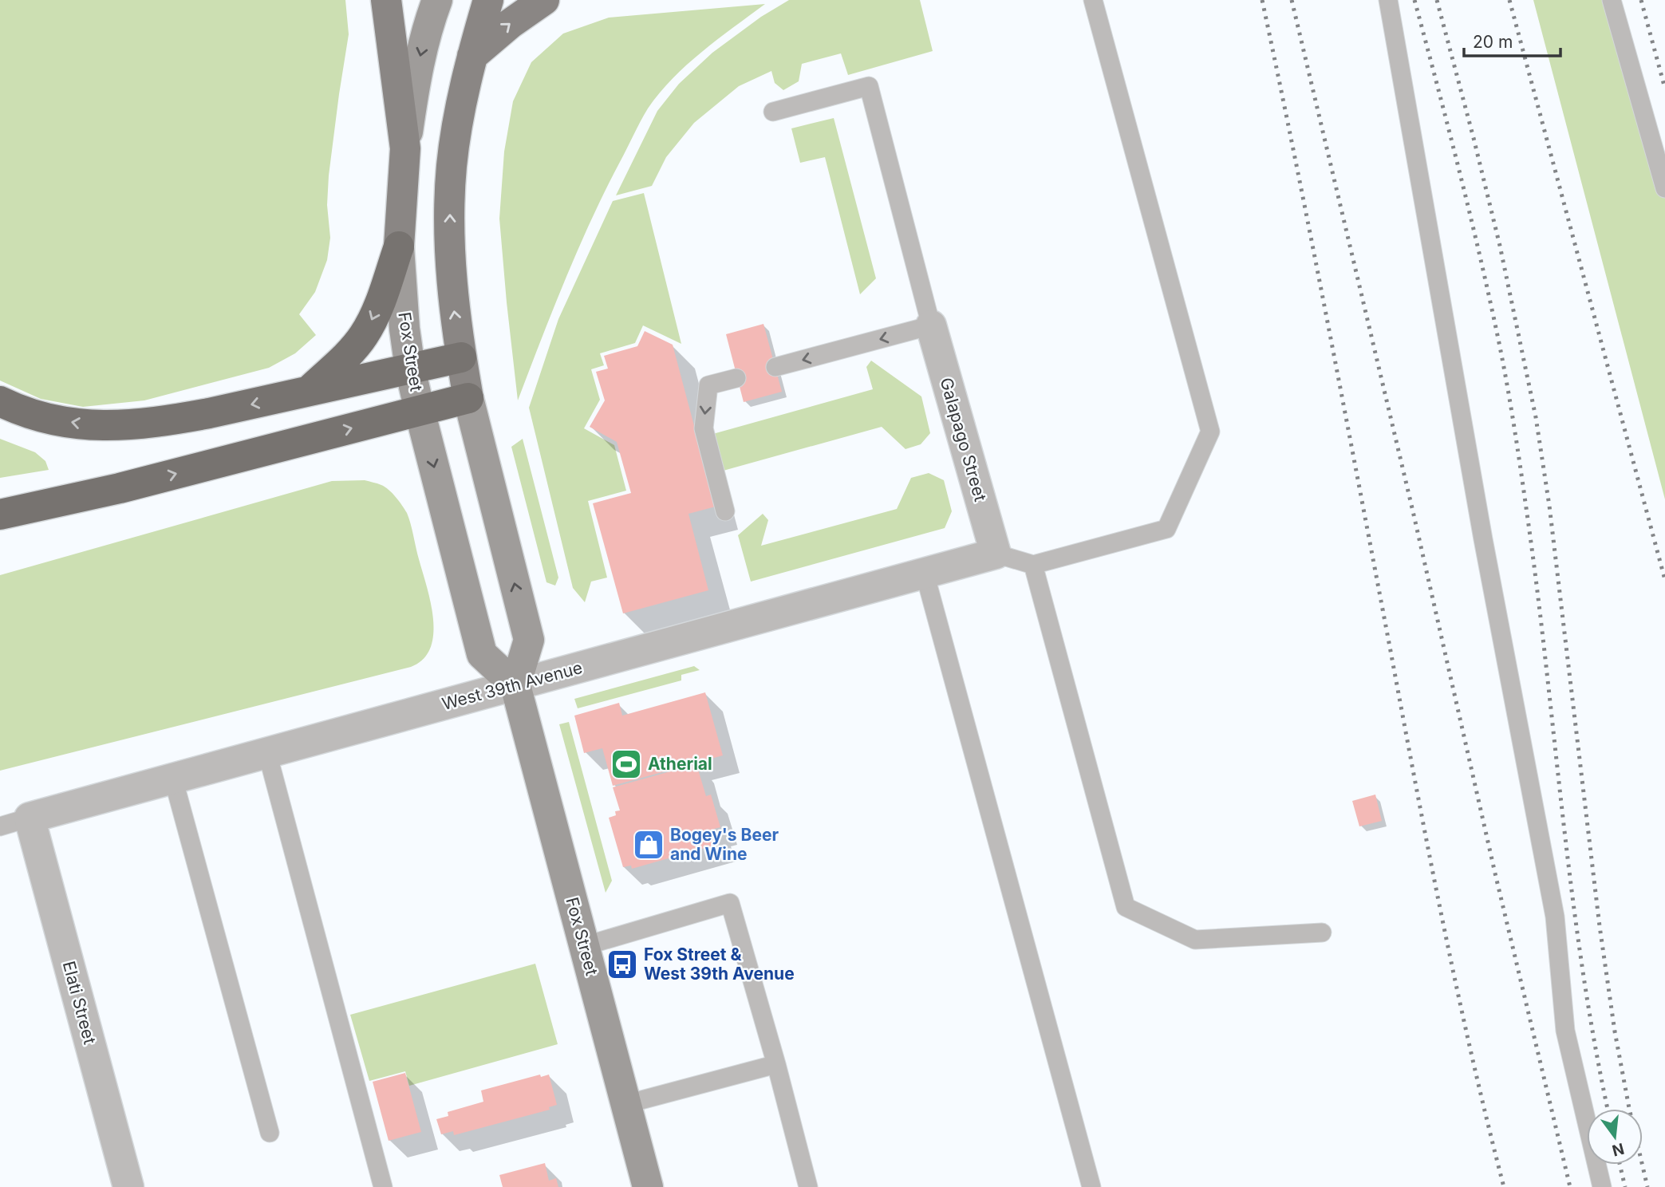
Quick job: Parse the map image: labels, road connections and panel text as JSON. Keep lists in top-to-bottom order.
{
  "streets": {
    "main road": ["Fox Street"],
    "street": ["Galapago Street", "West 39th Avenue", "Elati Street"]
  },
  "crossings": [
    ["Fox Street", "West 39th Avenue"],
    ["Galapago Street", "West 39th Avenue"],
    ["West 39th Avenue", "Elati Street"]
  ],
  "places": {
    "sports": ["Atherial"],
    "shop": ["Bogey's Beer and Wine"],
    "bus stop": ["Fox Street & West 39th Avenue"]
  },
  "scale_bar": "20 m",
  "north": "bottom"
}
